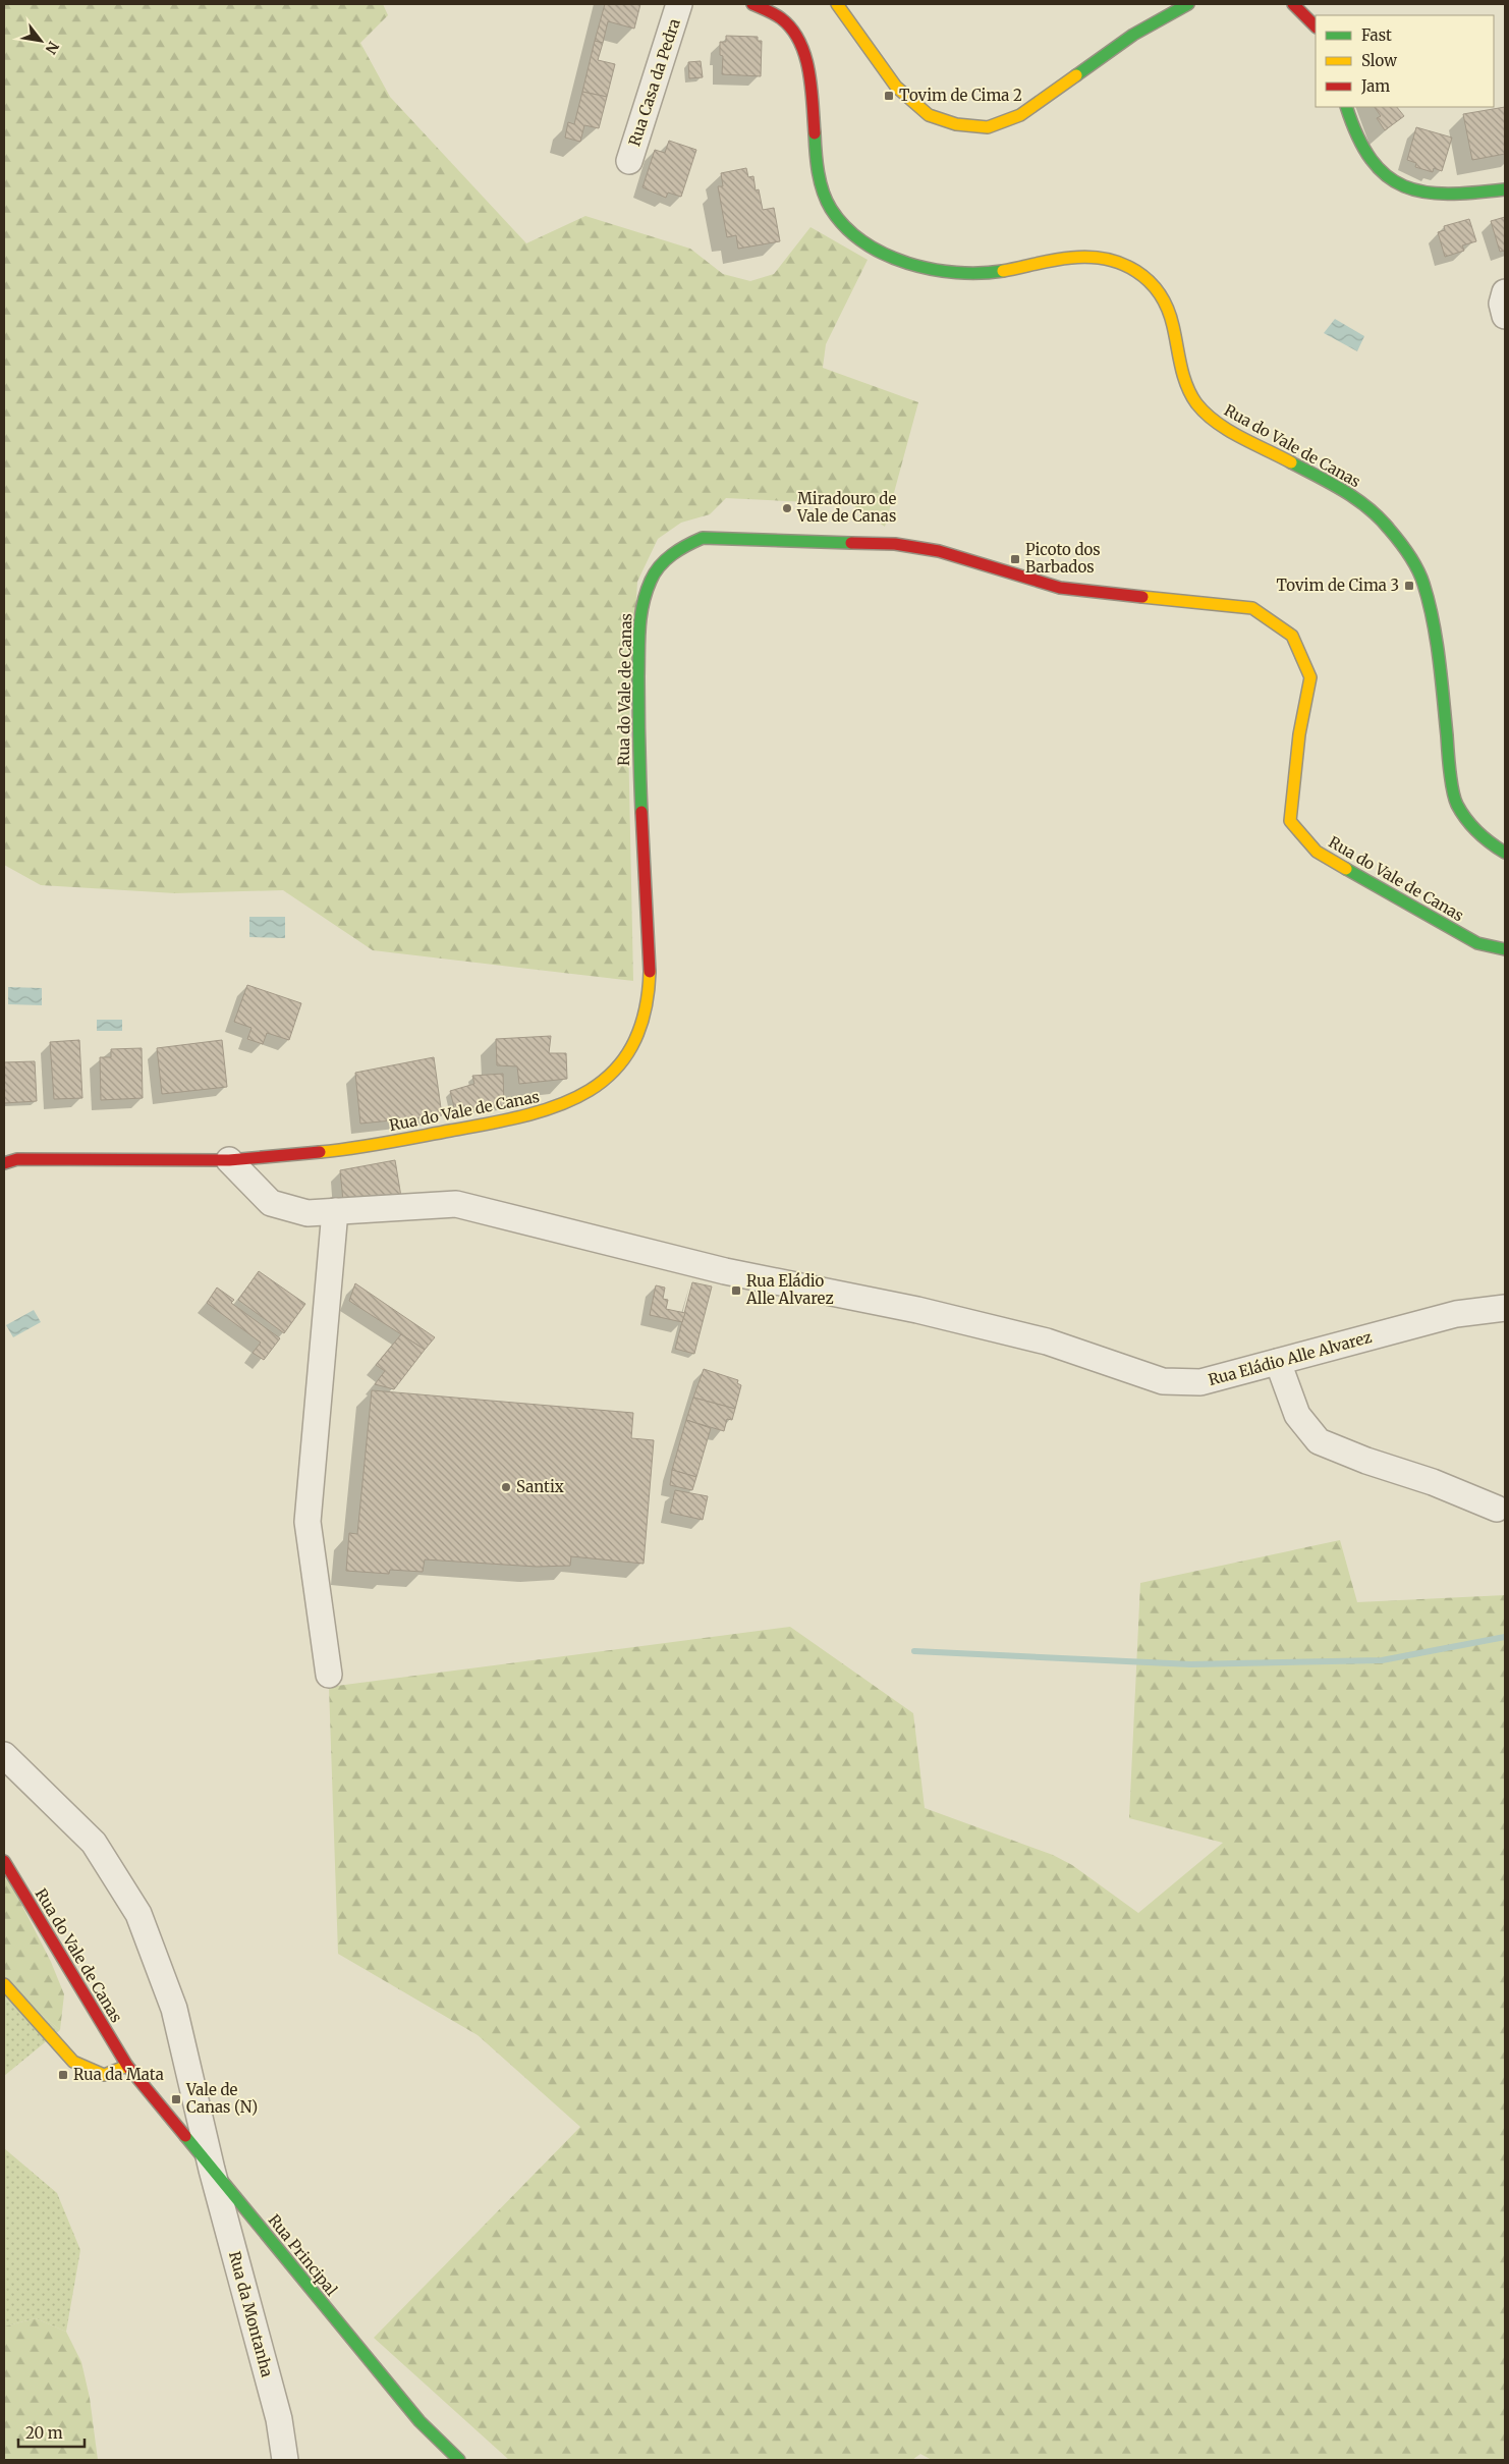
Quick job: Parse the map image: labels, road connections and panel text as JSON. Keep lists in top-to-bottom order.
{
  "streets": {
    "street": [
      "Rua Casa da Pedra",
      "Rua do Vale de Canas",
      "Rua Eládio Alle Alvarez",
      "Rua Principal",
      "Rua da Montanha"
    ]
  },
  "crossings": [
    ["Rua do Vale de Canas", "Rua Eládio Alle Alvarez"],
    ["Rua do Vale de Canas", "Rua Principal"],
    ["Rua Principal", "Rua da Montanha"]
  ],
  "places": {
    "transit": [
      "Tovim de Cima 2",
      "Picoto dos Barbados",
      "Tovim de Cima 3",
      "Rua Eládio Alle Alvarez",
      "Rua da Mata",
      "Vale de Canas (N)"
    ],
    "other": ["Miradouro de Vale de Canas", "Santix"]
  },
  "legend": ["Fast", "Slow", "Jam"],
  "scale_bar": "20 m",
  "north": "bottom right"
}
